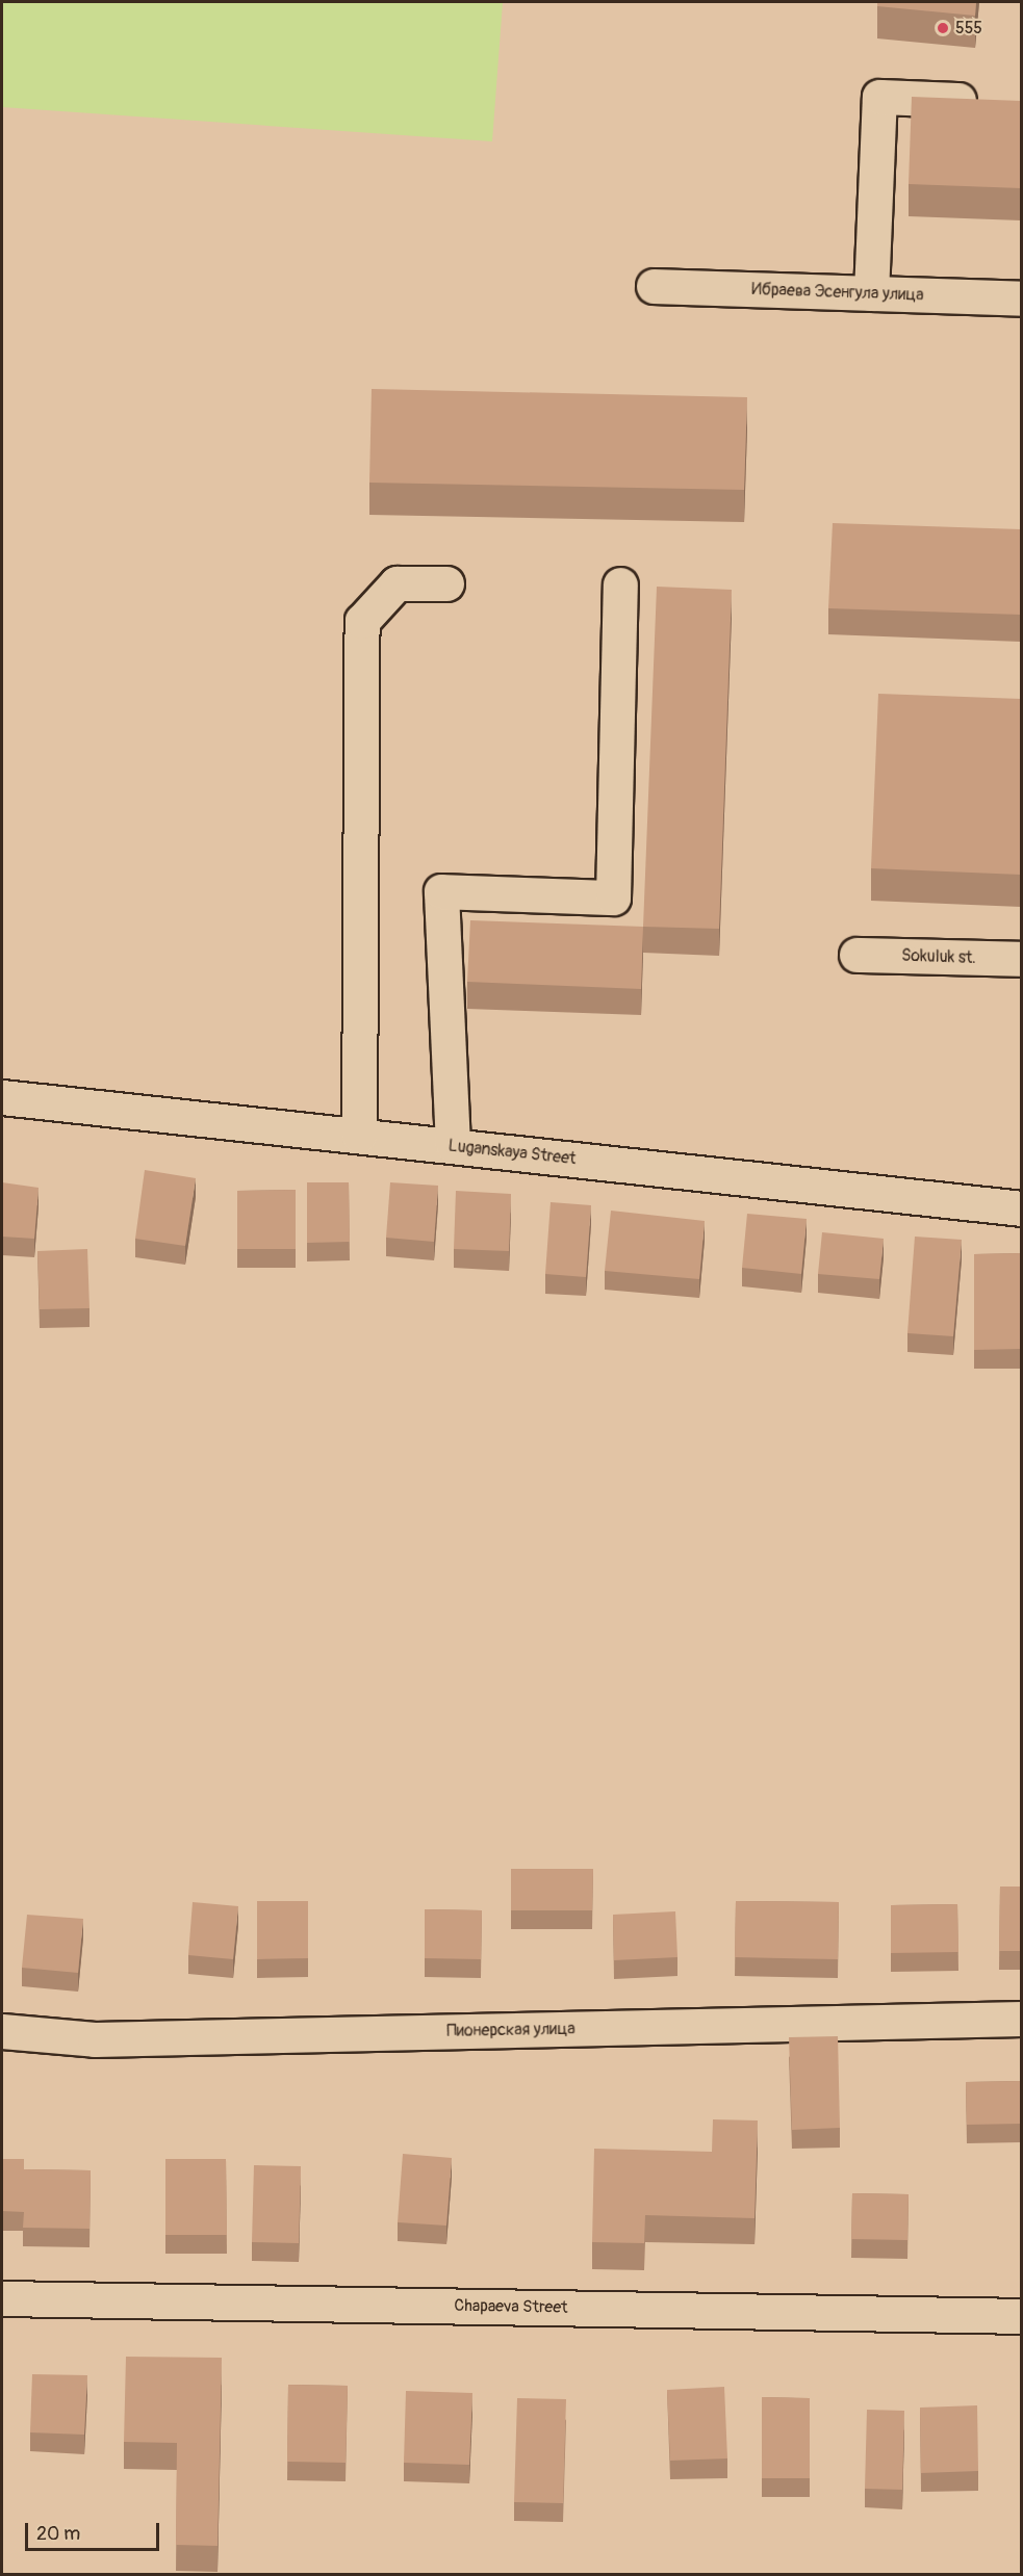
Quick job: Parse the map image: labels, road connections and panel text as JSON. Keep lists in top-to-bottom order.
{
  "streets": {
    "street": [
      "Ибраева Эсенгула улица",
      "Sokuluk st.",
      "Luganskaya Street",
      "Пионерская улица",
      "Chapaeva Street"
    ]
  },
  "places": ["555"],
  "scale_bar": "20 m"
}
